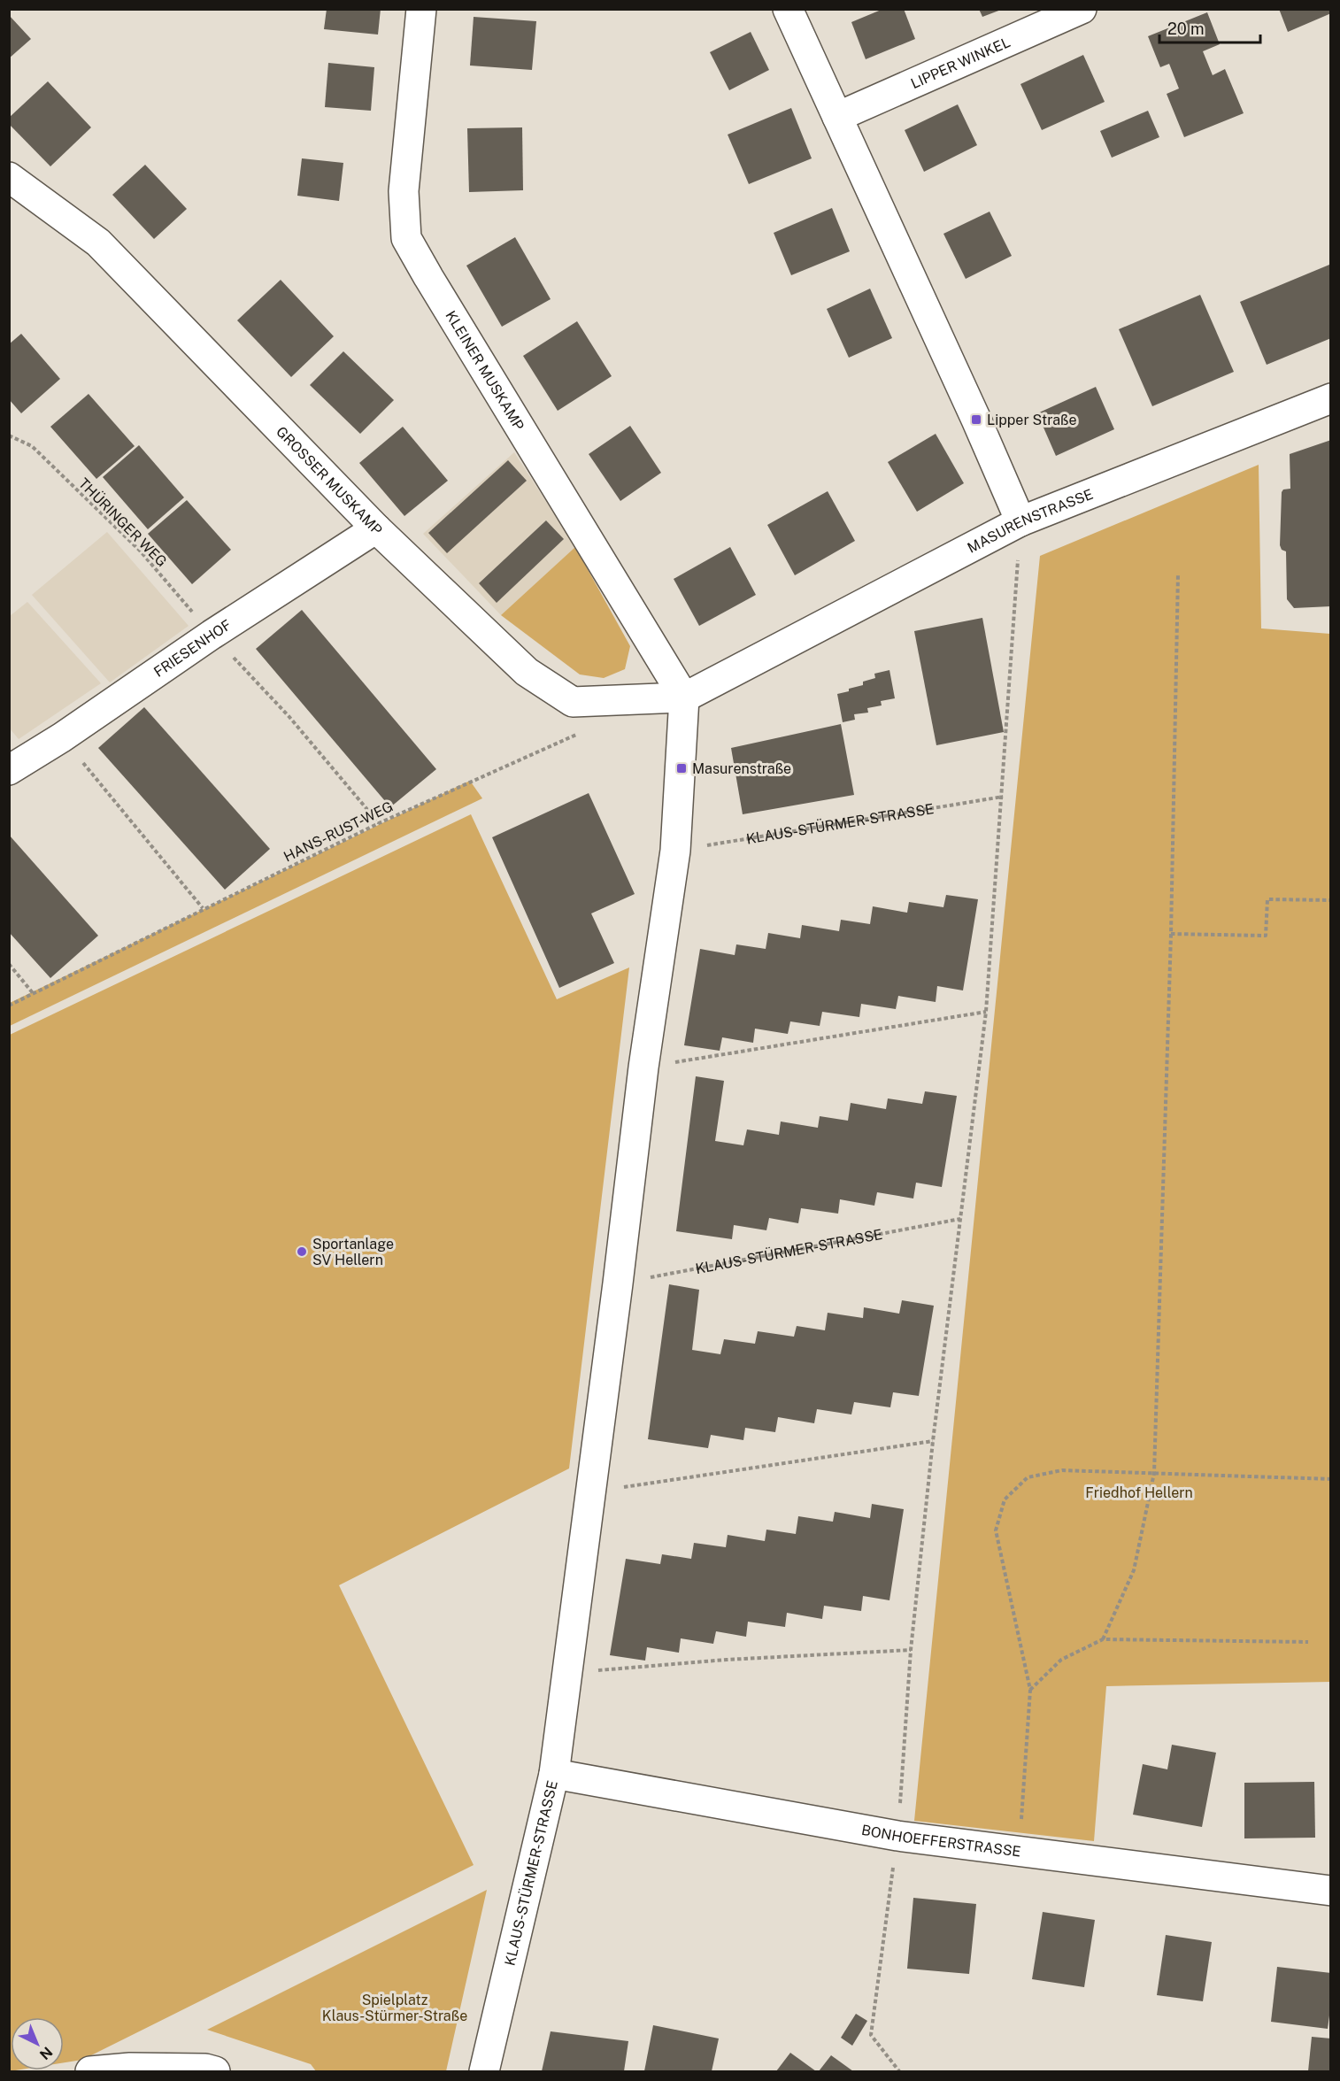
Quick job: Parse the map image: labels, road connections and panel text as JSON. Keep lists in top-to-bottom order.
{
  "streets": {
    "street": [
      "LIPPER WINKEL",
      "KLEINER MUSKAMP",
      "GROSSER MUSKAMP",
      "MASURENSTRASSE",
      "FRIESENHOF",
      "KLAUS-STÜRMER-STRASSE",
      "BONHOEFFERSTRASSE"
    ],
    "path": ["THÜRINGER WEG", "HANS-RUST-WEG"]
  },
  "crossings": [
    ["KLEINER MUSKAMP", "GROSSER MUSKAMP"],
    ["KLEINER MUSKAMP", "MASURENSTRASSE"],
    ["KLEINER MUSKAMP", "KLAUS-STÜRMER-STRASSE"],
    ["GROSSER MUSKAMP", "MASURENSTRASSE"],
    ["GROSSER MUSKAMP", "FRIESENHOF"],
    ["GROSSER MUSKAMP", "KLAUS-STÜRMER-STRASSE"],
    ["MASURENSTRASSE", "KLAUS-STÜRMER-STRASSE"],
    ["THÜRINGER WEG", "FRIESENHOF"],
    ["THÜRINGER WEG", "HANS-RUST-WEG"],
    ["KLAUS-STÜRMER-STRASSE", "BONHOEFFERSTRASSE"]
  ],
  "parks": ["Friedhof Hellern", "Spielplatz Klaus-Stürmer-Straße"],
  "places": {
    "transit": ["Lipper Straße", "Masurenstraße"],
    "other": ["Sportanlage SV Hellern"]
  },
  "scale_bar": "20 m",
  "north": "bottom right"
}
